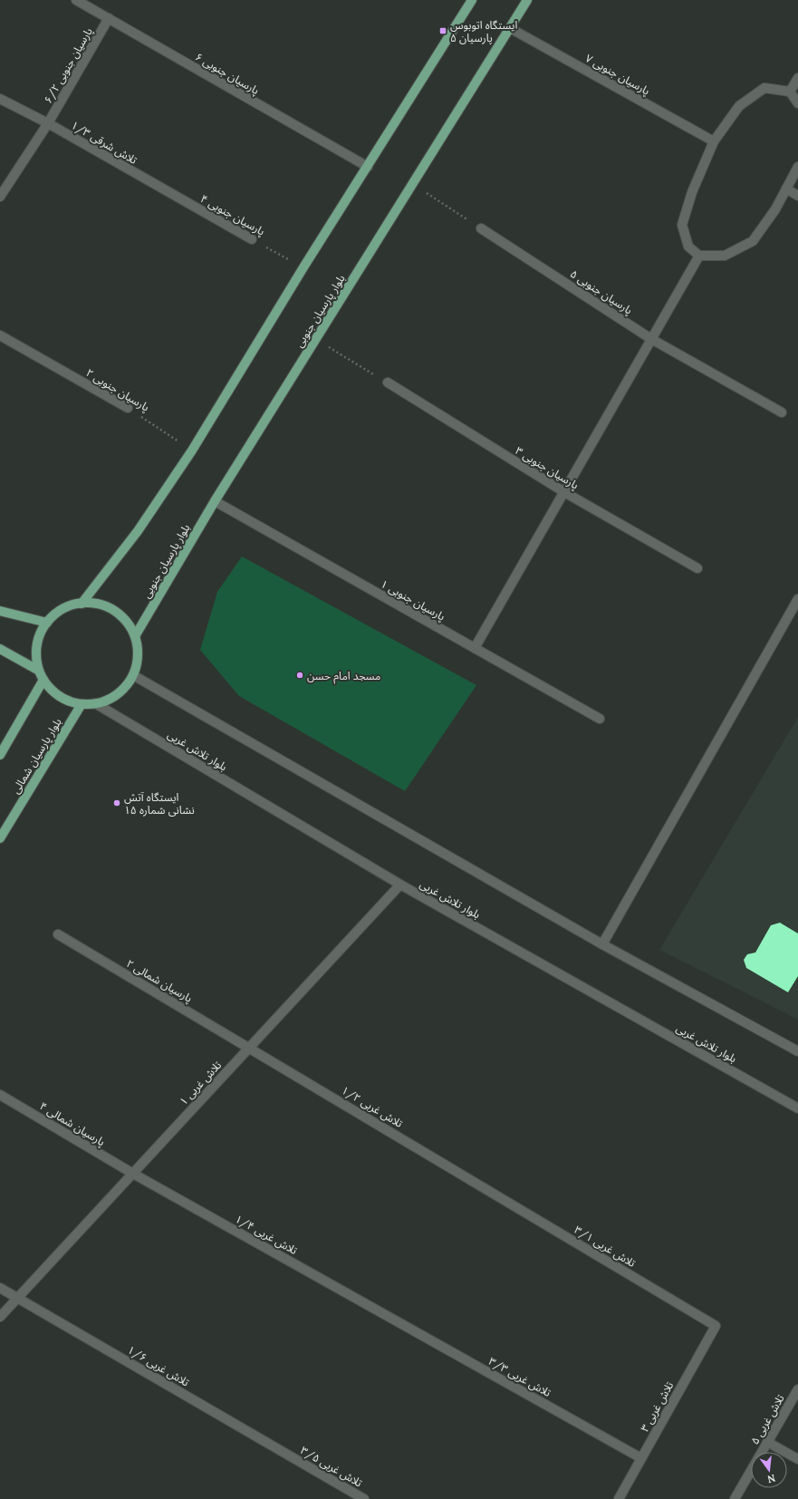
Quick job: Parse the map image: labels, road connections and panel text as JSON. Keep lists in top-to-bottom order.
{
  "streets": {
    "main road": ["بلوار پارسیان جنوبی", "بلوار پارسیان شمالی"],
    "street": [
      "۶/۲ پارسیان جنوبی",
      "۶ پارسیان جنوبی",
      "۷ پارسیان جنوبی",
      "۱/۳ تلاش شرقی",
      "۴ پارسیان جنوبی",
      "۵ پارسیان جنوبی",
      "۲ پارسیان جنوبی",
      "۳ پارسیان جنوبی",
      "۱ پارسیان جنوبی",
      "بلوار تلاش غربی",
      "۲ پارسیان شمالی",
      "۱ تلاش غربی",
      "۱/۲ تلاش غربی",
      "۴ پارسیان شمالی",
      "۱/۴ تلاش غربی",
      "۳/۱ تلاش غربی",
      "۱/۶ تلاش غربی",
      "۳/۳ تلاش غربی",
      "۳ تلاش غربی",
      "۵ تلاش غربی",
      "۳/۵ تلاش غربی"
    ]
  },
  "crossings": [
    ["۶/۲ پارسیان جنوبی", "۶ پارسیان جنوبی"],
    ["۶/۲ پارسیان جنوبی", "۱/۳ تلاش شرقی"],
    ["۷ پارسیان جنوبی", "بلوار پارسیان جنوبی"],
    ["۱/۳ تلاش شرقی", "۴ پارسیان جنوبی"],
    ["بلوار پارسیان جنوبی", "۱ پارسیان جنوبی"],
    ["بلوار پارسیان جنوبی", "بلوار تلاش غربی"],
    ["بلوار پارسیان جنوبی", "بلوار پارسیان شمالی"],
    ["بلوار تلاش غربی", "بلوار پارسیان شمالی"],
    ["بلوار تلاش غربی", "۱ تلاش غربی"],
    ["۲ پارسیان شمالی", "۱ تلاش غربی"],
    ["۲ پارسیان شمالی", "۱/۲ تلاش غربی"],
    ["۱ تلاش غربی", "۱/۲ تلاش غربی"],
    ["۱ تلاش غربی", "۴ پارسیان شمالی"],
    ["۱ تلاش غربی", "۱/۴ تلاش غربی"],
    ["۱ تلاش غربی", "۱/۶ تلاش غربی"],
    ["۱/۲ تلاش غربی", "۳/۱ تلاش غربی"],
    ["۴ پارسیان شمالی", "۱/۴ تلاش غربی"],
    ["۱/۴ تلاش غربی", "۳/۳ تلاش غربی"],
    ["۳/۱ تلاش غربی", "۳ تلاش غربی"],
    ["۱/۶ تلاش غربی", "۳/۵ تلاش غربی"],
    ["۳/۳ تلاش غربی", "۳ تلاش غربی"]
  ],
  "places": {
    "transit": ["ایستگاه اتوبوس پارسیان ۵"],
    "other": ["مسجد امام حسن", "ایستگاه آتش نشانی شماره ۱۵"]
  },
  "north": "bottom"
}
